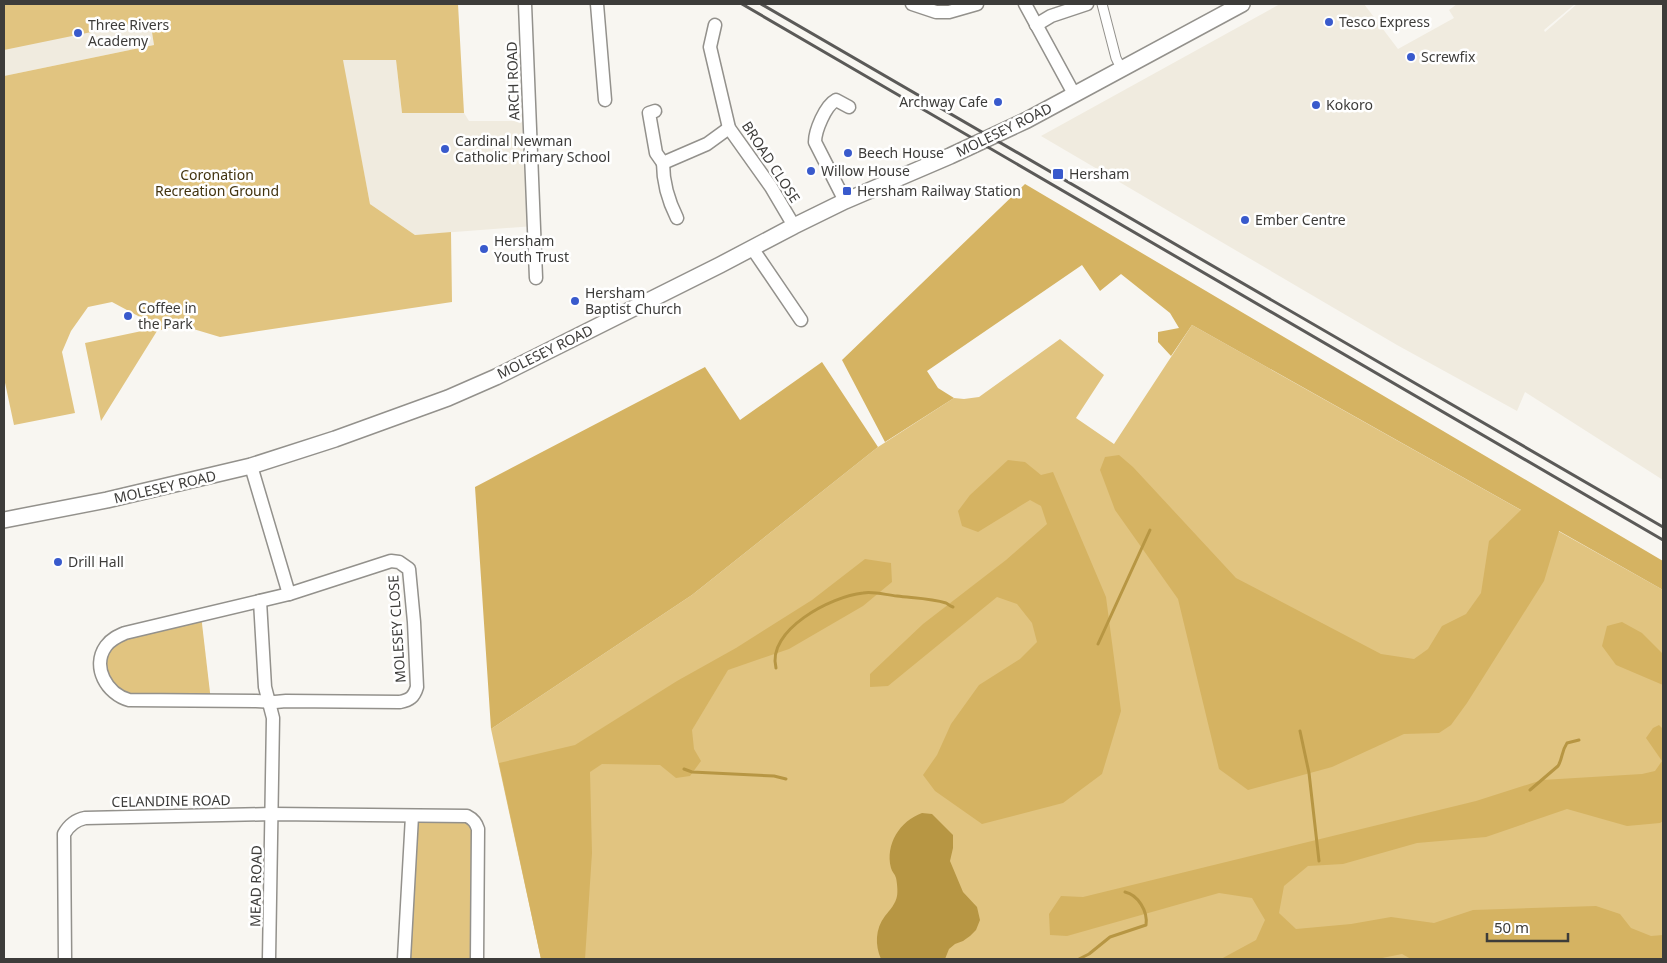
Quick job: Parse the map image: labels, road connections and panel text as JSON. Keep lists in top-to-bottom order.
{
  "streets": {
    "street": [
      "ARCH ROAD",
      "MOLESEY ROAD",
      "BROAD CLOSE",
      "MOLESEY CLOSE",
      "CELANDINE ROAD",
      "MEAD ROAD"
    ]
  },
  "crossings": [
    ["MOLESEY ROAD", "BROAD CLOSE"],
    ["MOLESEY CLOSE", "MEAD ROAD"],
    ["CELANDINE ROAD", "MEAD ROAD"]
  ],
  "parks": ["Coronation Recreation Ground"],
  "places": {
    "other": [
      "Tesco Express",
      "Three Rivers Academy",
      "Screwfix",
      "Archway Cafe",
      "Kokoro",
      "Cardinal Newman Catholic Primary School",
      "Beech House",
      "Willow House",
      "Ember Centre",
      "Hersham Youth Trust",
      "Hersham Baptist Church",
      "Coffee in the Park",
      "Drill Hall"
    ],
    "transit": ["Hersham", "Hersham Railway Station"]
  },
  "scale_bar": "50 m"
}
